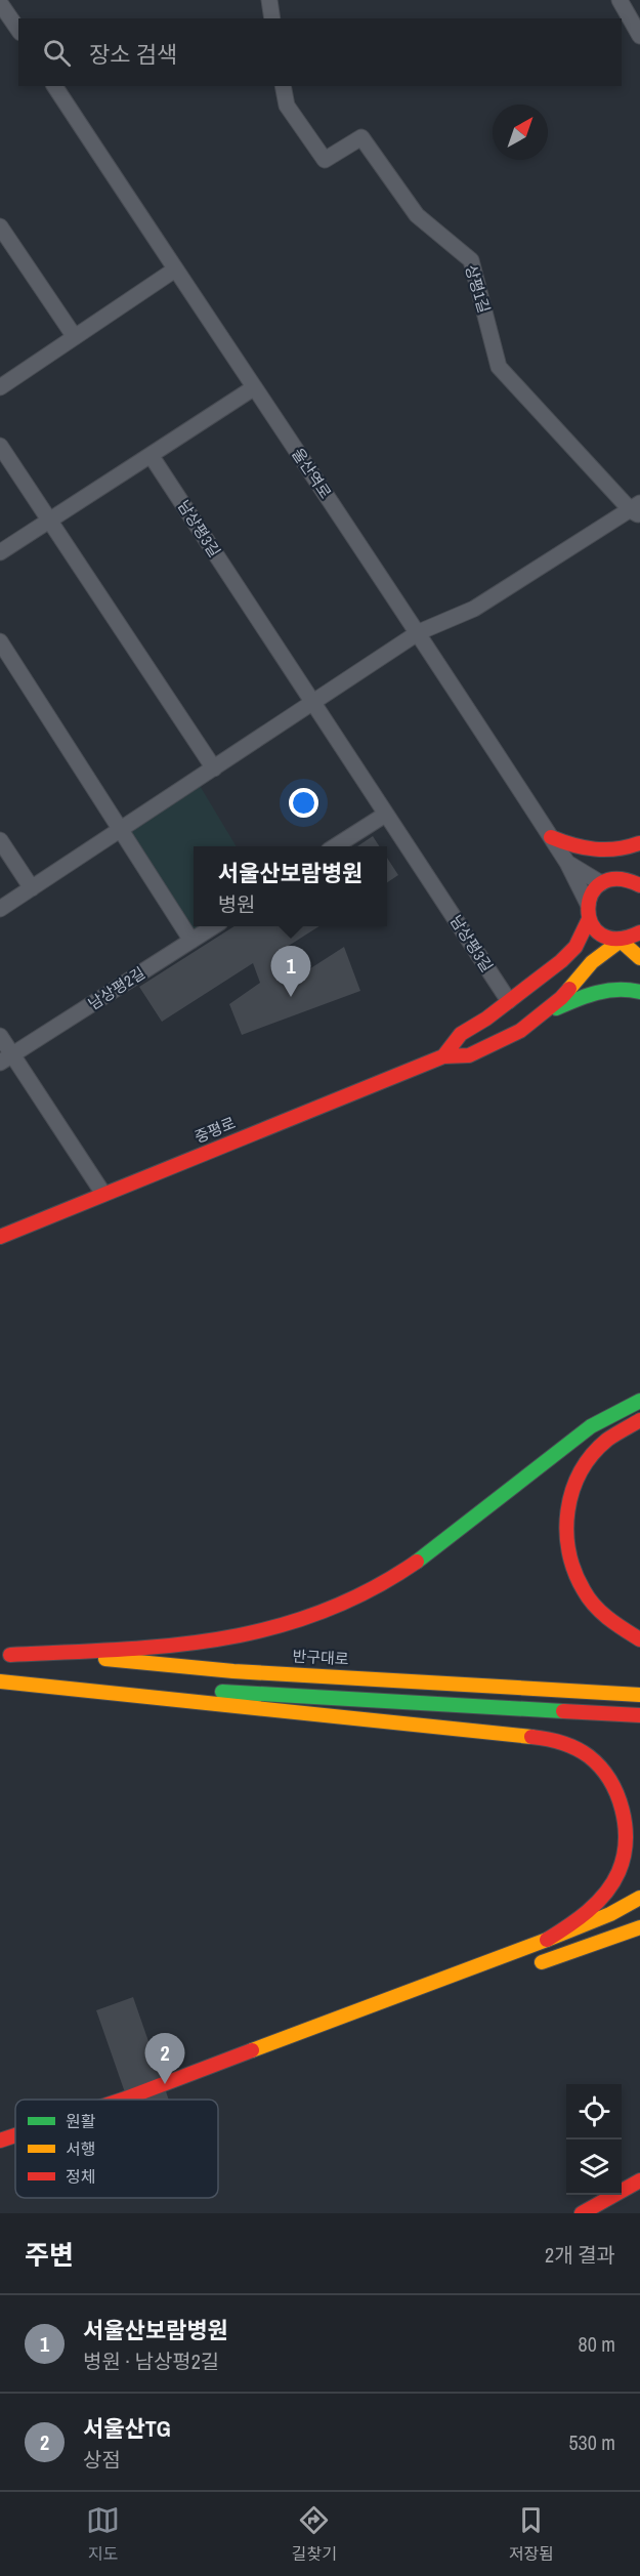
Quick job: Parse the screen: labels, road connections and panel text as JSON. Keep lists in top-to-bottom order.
{
  "streets": {
    "main road": ["중평로", "반구대로"],
    "street": [
      "상평1길",
      "울산역로",
      "남상평3길",
      "남상평2길"
    ]
  },
  "legend": ["원활", "서행", "정체"],
  "north": "top right",
  "page": {
    "search": "장소 검색",
    "popup": ["서울산보람병원", "병원"],
    "pins": ["1", "2"],
    "heading": ["주변", "2개 결과"],
    "list": [
      {
        "mark": "1",
        "name": "서울산보람병원",
        "note": "병원 · 남상평2길",
        "value": "80 m"
      },
      {
        "mark": "2",
        "name": "서울산TG",
        "note": "상점",
        "value": "530 m"
      }
    ],
    "nav": ["지도", "길찾기", "저장됨"]
  }
}
